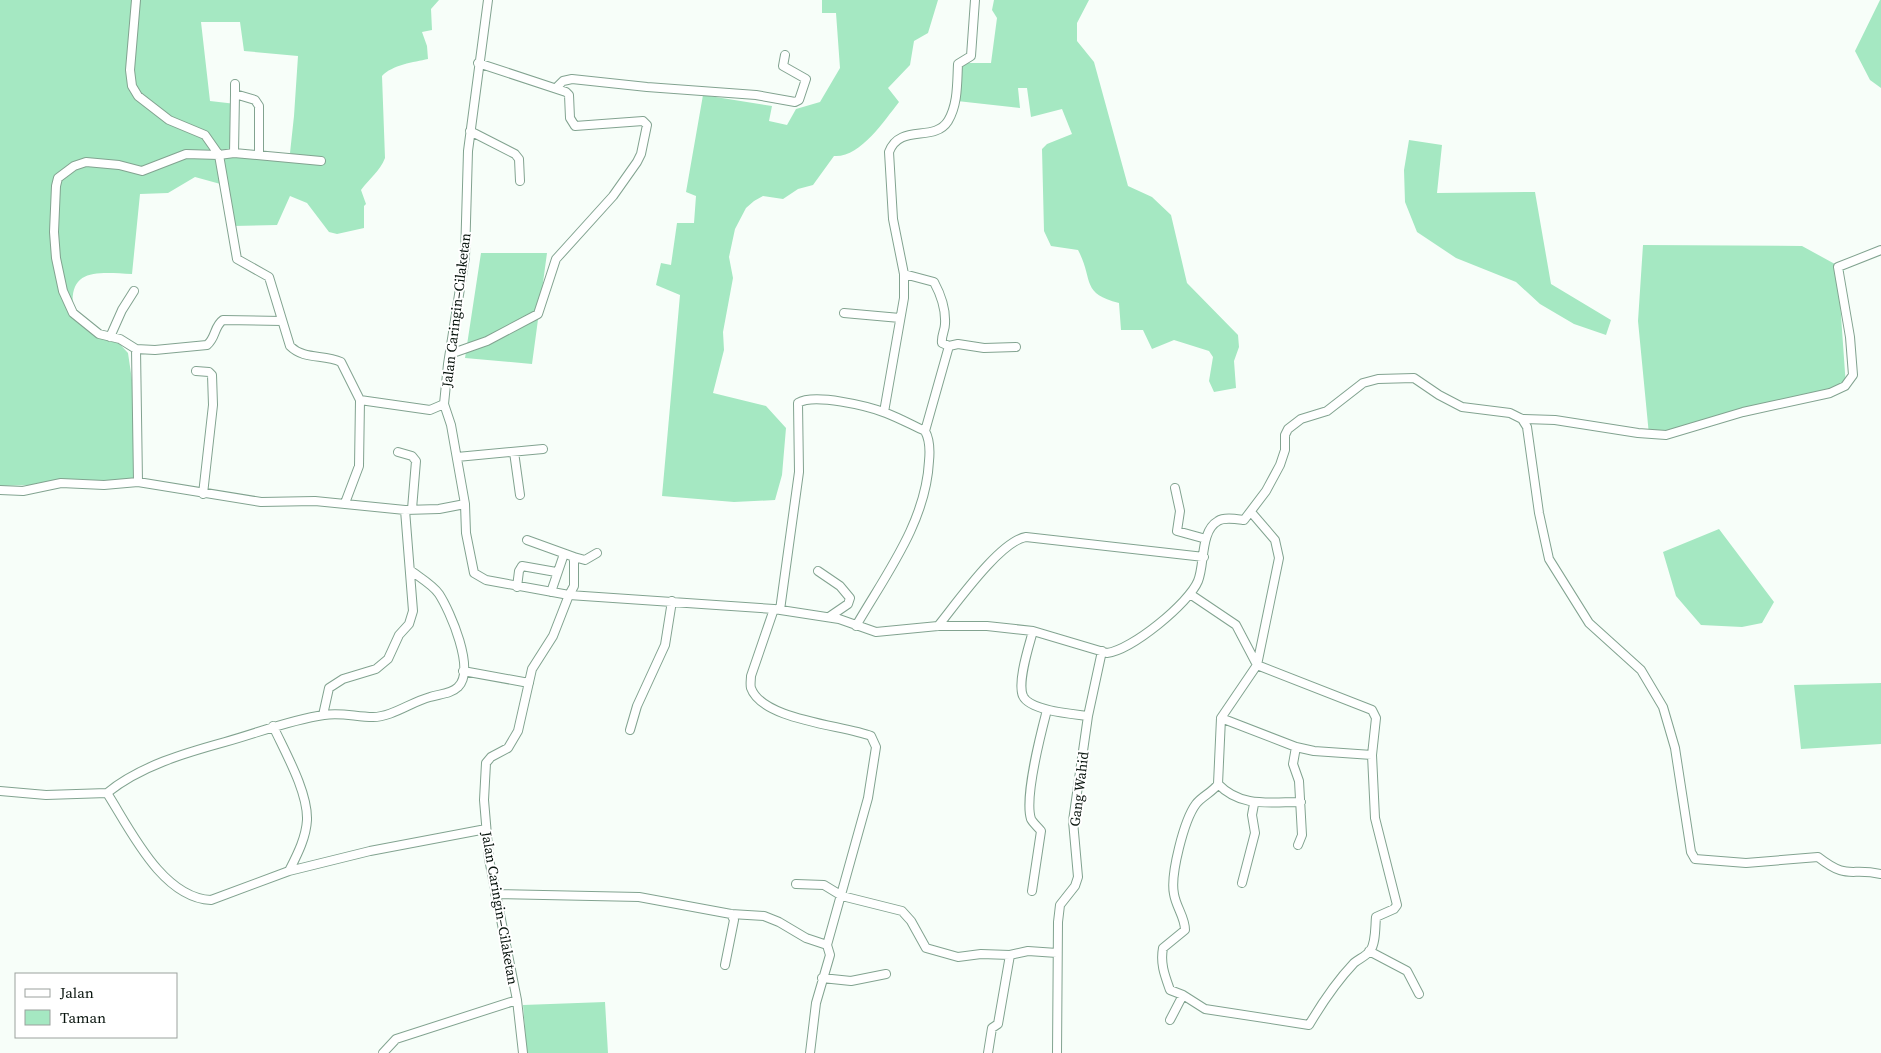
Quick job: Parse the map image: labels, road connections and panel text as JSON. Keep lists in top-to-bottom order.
{
  "streets": {
    "street": ["Jalan Caringin–Cilaketan", "Gang Wahid"]
  },
  "legend": ["Jalan", "Taman"]
}
